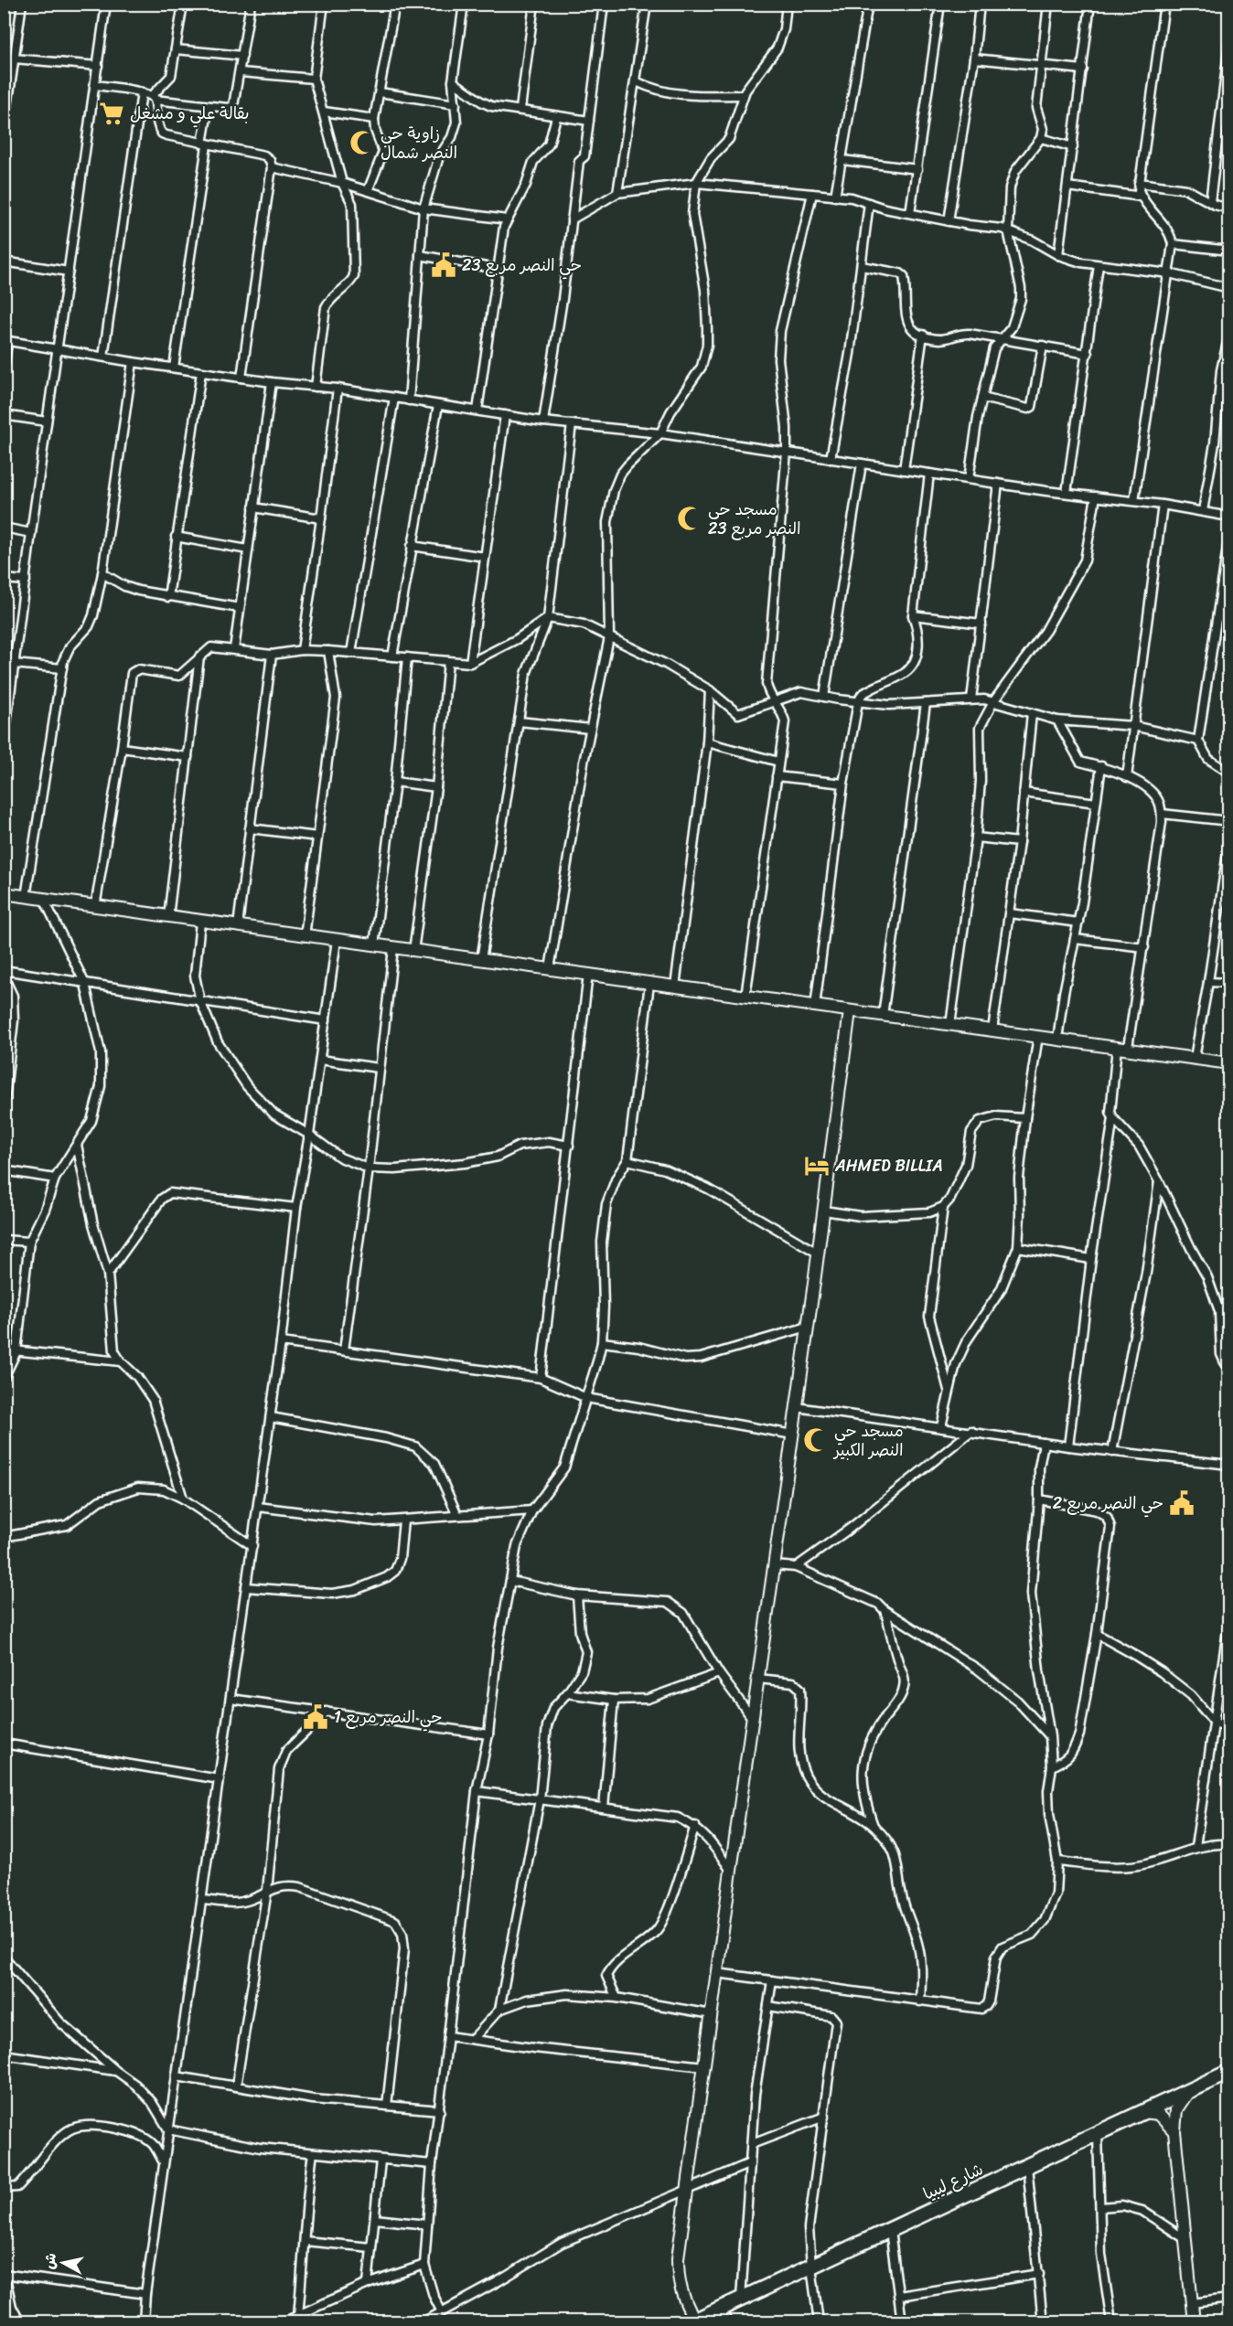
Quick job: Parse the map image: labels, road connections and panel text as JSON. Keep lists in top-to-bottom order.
{
  "streets": {
    "highway": ["شارع ليبيا"]
  },
  "places": {
    "supermarket": ["بقالة علي و مشغل"],
    "mosque": ["زاوية حي النصر شمال", "مسجد حي النصر مربع 23", "مسجد حي النصر الكبير"],
    "public building": ["حي النصر مربع 23", "حي النصر مربع 2", "حي النصر مربع 1"],
    "hotel": ["AHMED BILLIA"]
  },
  "north": "left"
}
